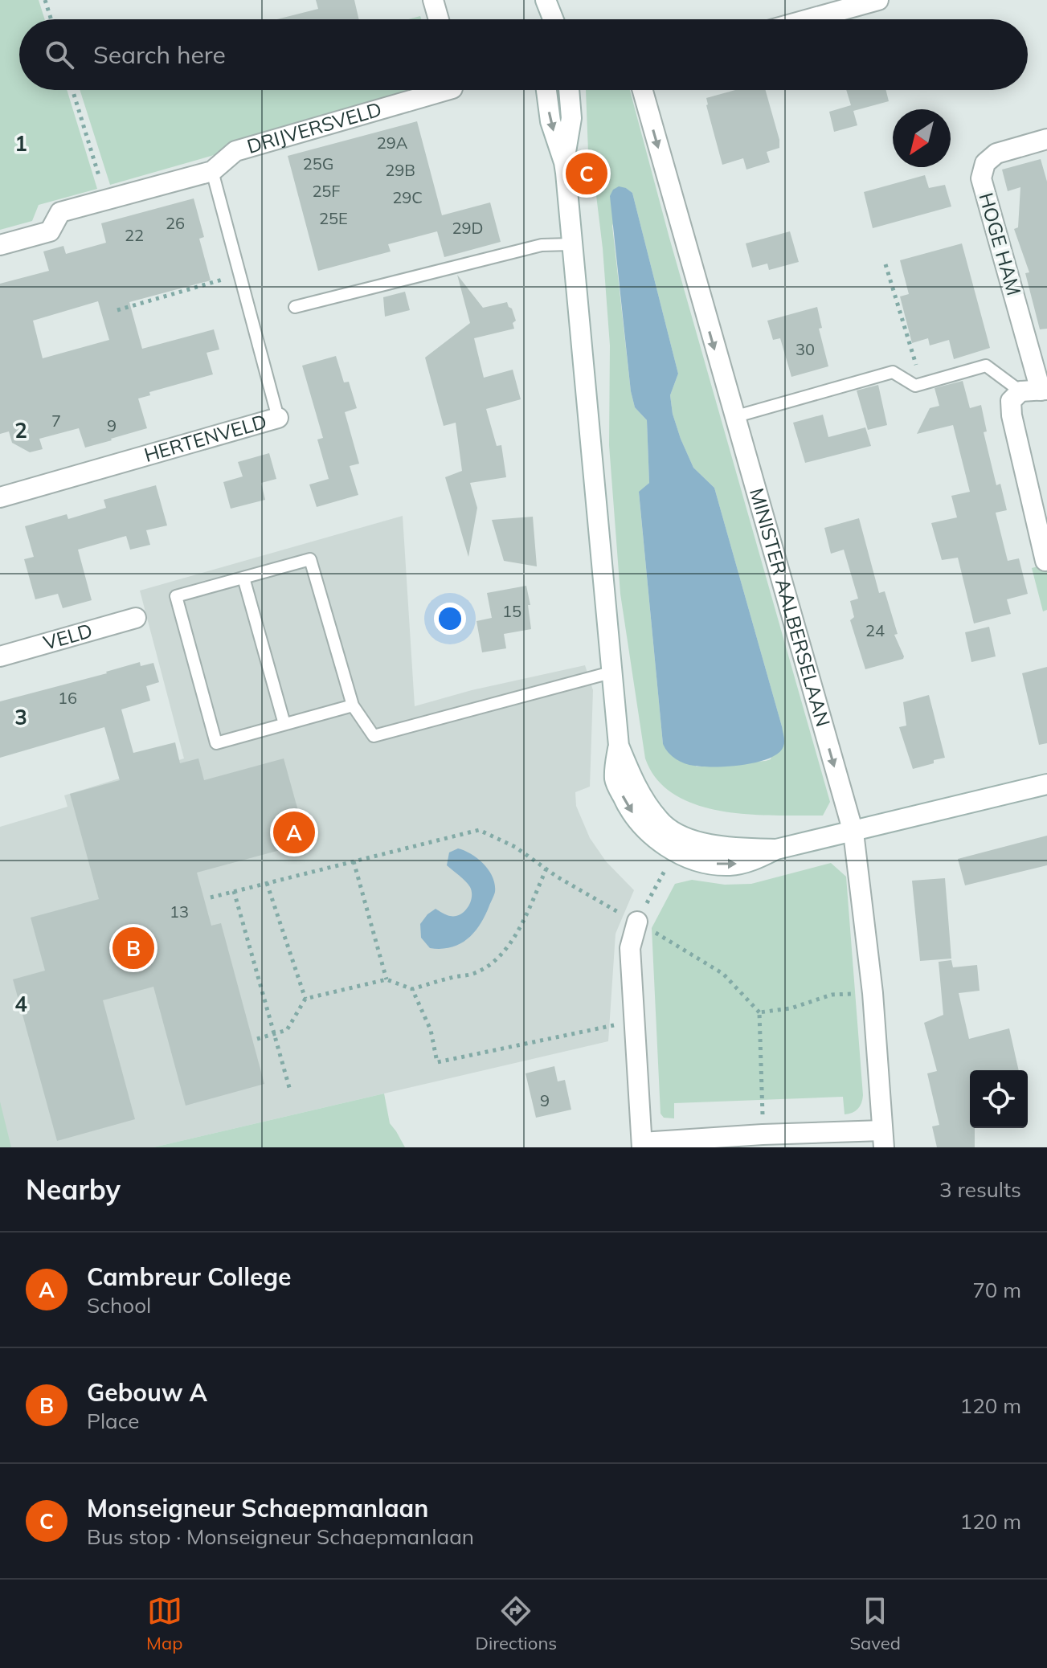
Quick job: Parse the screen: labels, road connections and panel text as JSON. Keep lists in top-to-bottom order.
{
  "streets": {
    "street": [
      "DRIJVERSVELD",
      "HOGE HAM",
      "HERTENVELD",
      "MINISTER AALBERSELAAN",
      "VELD"
    ]
  },
  "crossings": [
    ["DRIJVERSVELD", "HERTENVELD"]
  ],
  "house_numbers": [
    "29A",
    "25G",
    "29B",
    "25F",
    "29C",
    "25E",
    "26",
    "29D",
    "22",
    "30",
    "7",
    "9",
    "15",
    "24",
    "16",
    "13",
    "9"
  ],
  "north": "bottom left",
  "page": {
    "search": "Search here",
    "pins": ["C", "A", "B"],
    "heading": ["Nearby", "3 results"],
    "list": [
      {
        "mark": "A",
        "name": "Cambreur College",
        "note": "School",
        "value": "70 m"
      },
      {
        "mark": "B",
        "name": "Gebouw A",
        "note": "Place",
        "value": "120 m"
      },
      {
        "mark": "C",
        "name": "Monseigneur Schaepmanlaan",
        "note": "Bus stop · Monseigneur Schaepmanlaan",
        "value": "120 m"
      }
    ],
    "nav": ["Map", "Directions", "Saved"]
  },
  "grid": {
    "rows": [
      "1",
      "2",
      "3",
      "4"
    ]
  }
}
